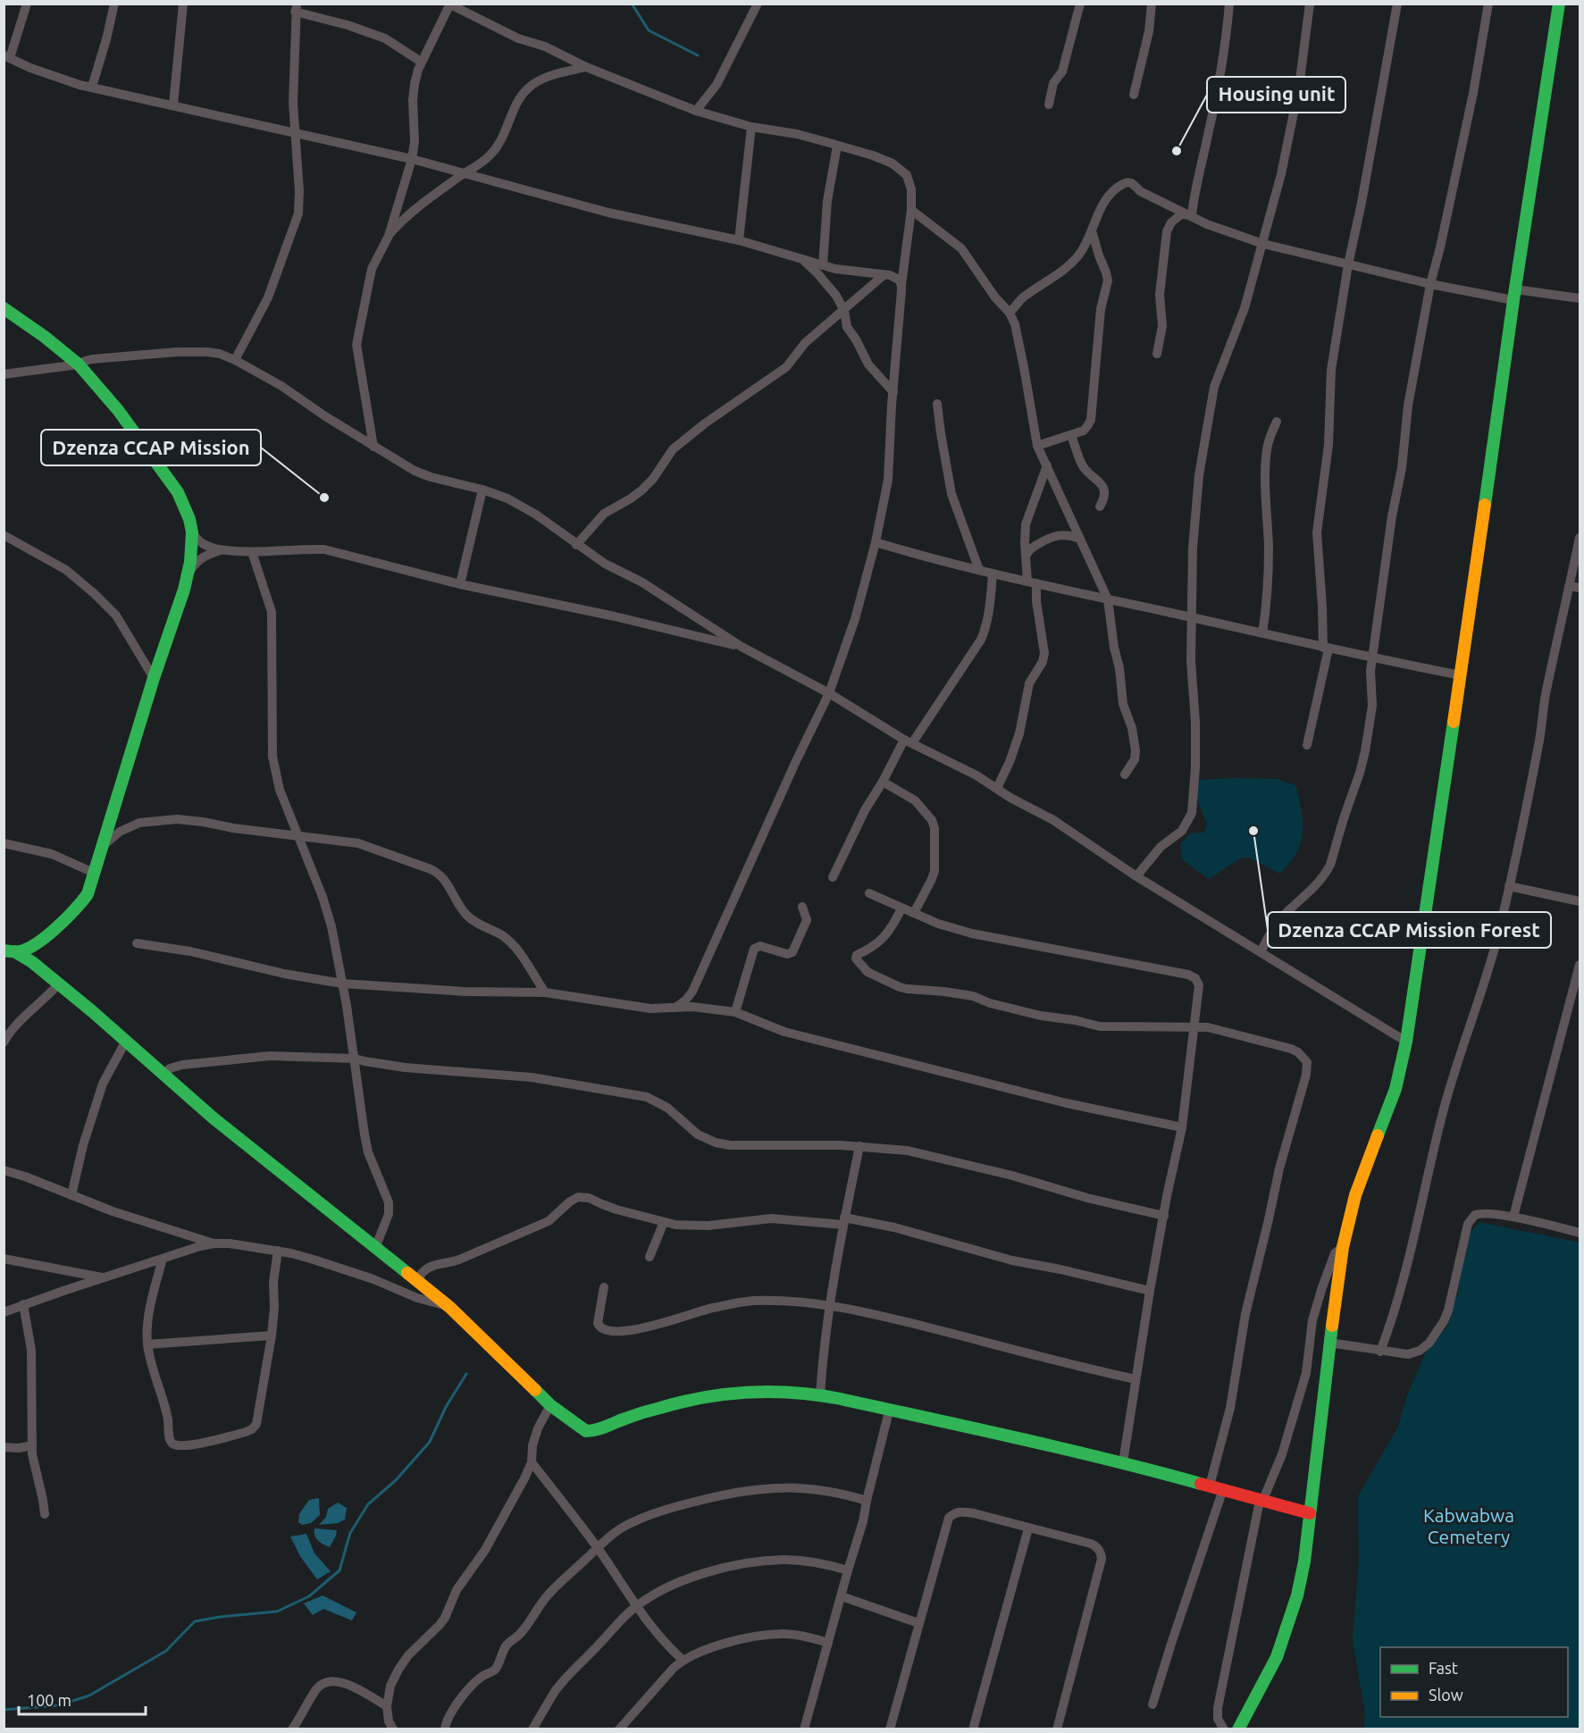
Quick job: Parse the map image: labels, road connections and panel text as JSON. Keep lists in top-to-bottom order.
{
  "parks": ["Kabwabwa Cemetery"],
  "places": ["Housing unit", "Dzenza CCAP Mission", "Dzenza CCAP Mission Forest"],
  "legend": ["Fast", "Slow"],
  "scale_bar": "100 m"
}
